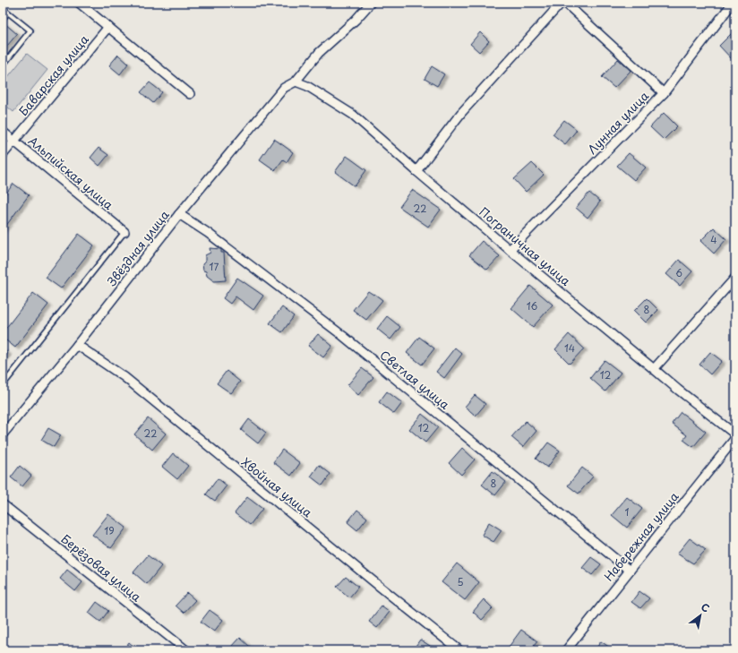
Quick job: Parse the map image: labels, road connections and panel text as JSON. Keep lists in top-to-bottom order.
{
  "streets": {
    "street": [
      "Баварская улица",
      "Лунная улица",
      "Альпийская улица",
      "Пограничная улица",
      "Звёздная улица",
      "Светлая улица",
      "Хвойная улица",
      "Набережная улица",
      "Берёзовая улица"
    ]
  },
  "crossings": [
    ["Баварская улица", "Альпийская улица"],
    ["Лунная улица", "Пограничная улица"],
    ["Пограничная улица", "Звёздная улица"],
    ["Звёздная улица", "Светлая улица"],
    ["Звёздная улица", "Хвойная улица"],
    ["Светлая улица", "Набережная улица"]
  ],
  "house_numbers": [
    "22",
    "4",
    "17",
    "6",
    "16",
    "8",
    "14",
    "12",
    "12",
    "22",
    "8",
    "1",
    "19",
    "5"
  ],
  "north": "top right"
}
